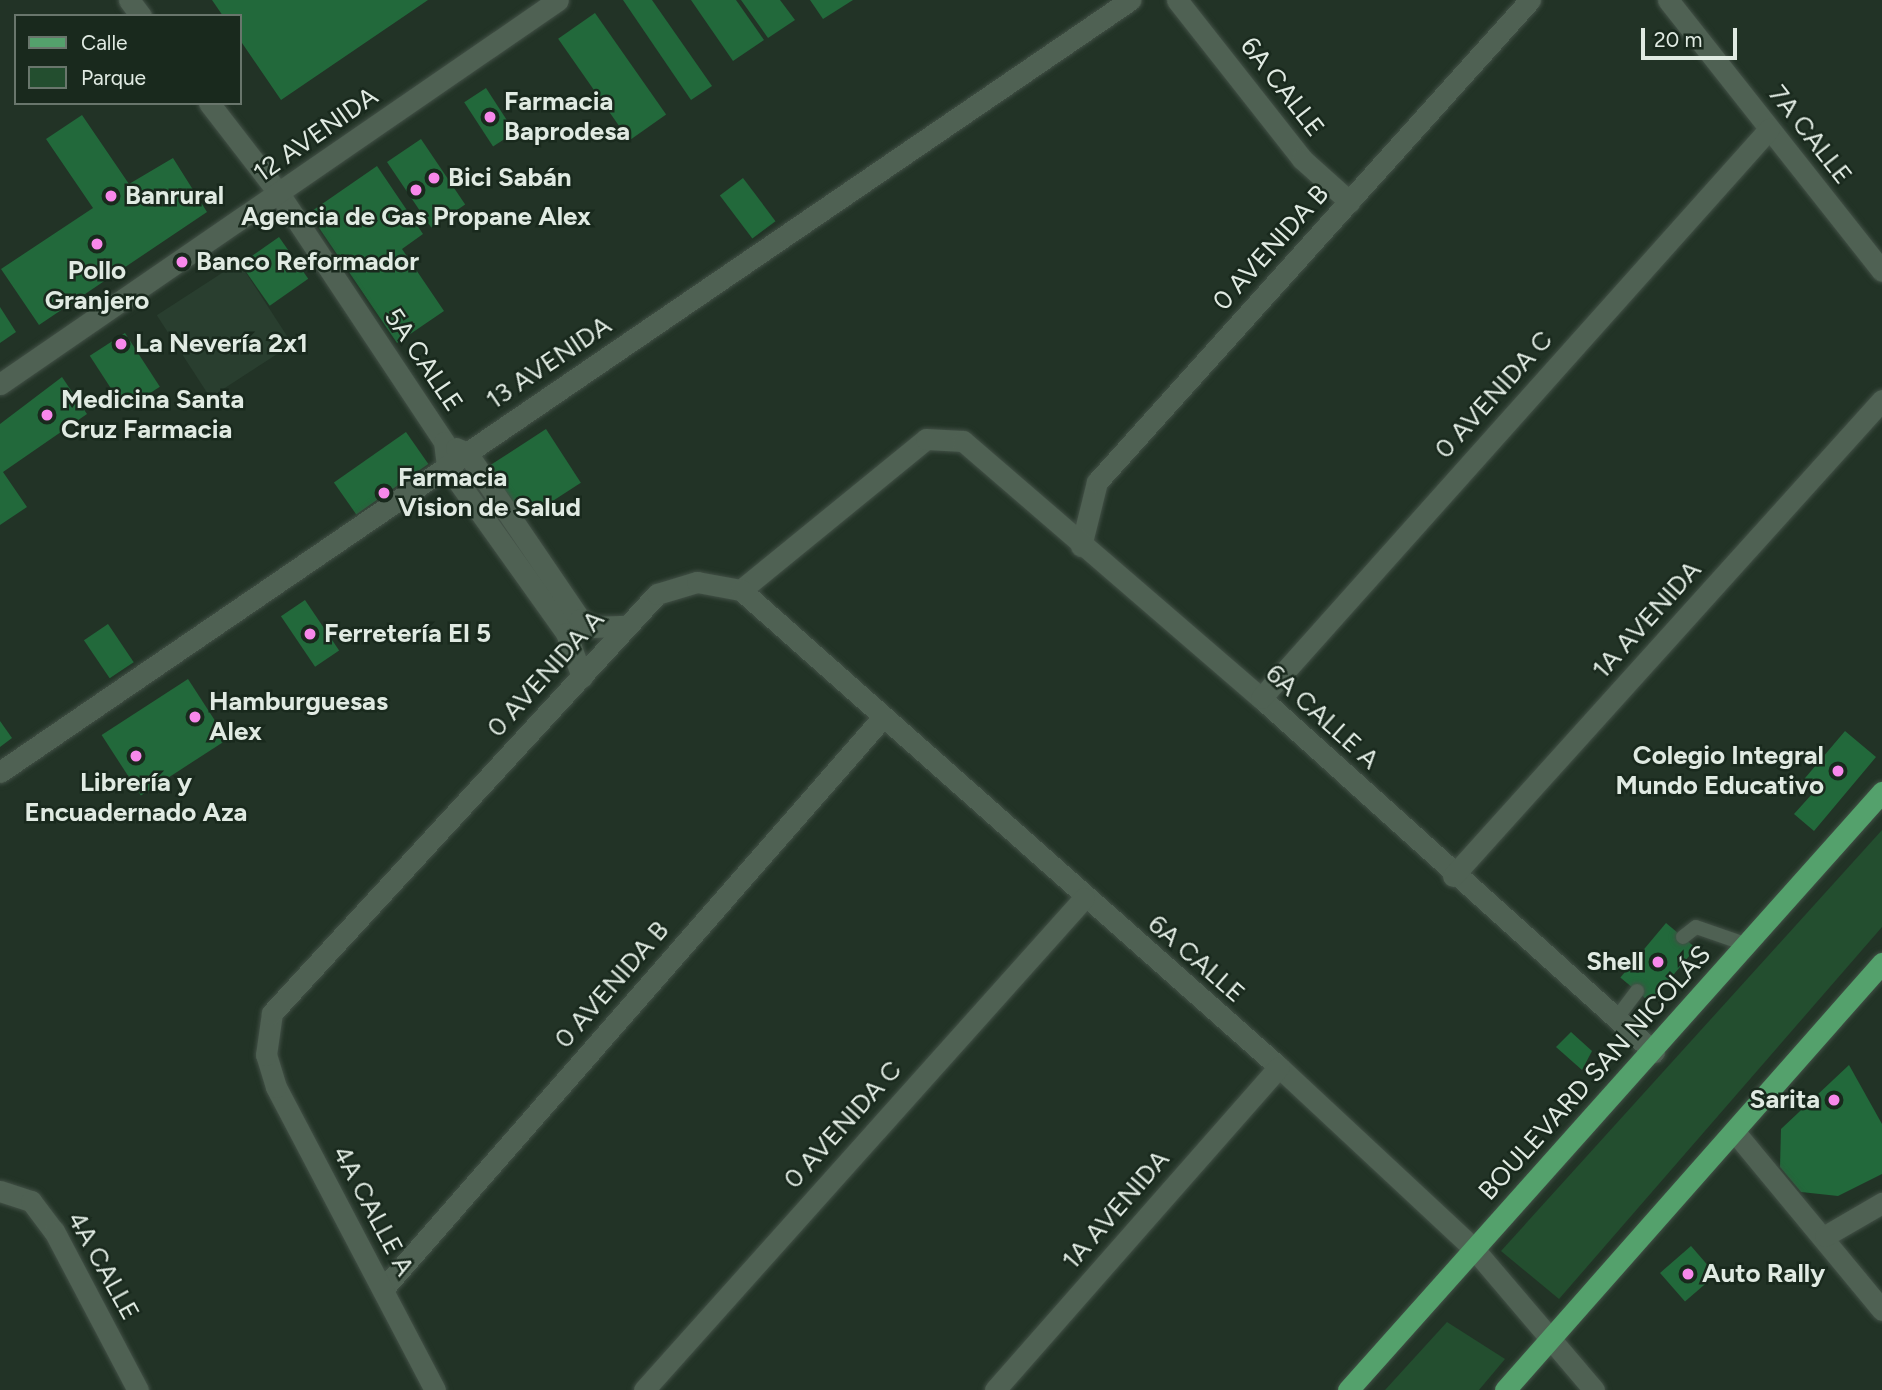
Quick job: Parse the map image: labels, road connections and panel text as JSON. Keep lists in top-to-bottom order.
{
  "streets": {
    "main road": ["BOULEVARD SAN NICOLÁS"],
    "street": [
      "6A CALLE",
      "12 AVENIDA",
      "7A CALLE",
      "0 AVENIDA B",
      "5A CALLE",
      "13 AVENIDA",
      "0 AVENIDA C",
      "1A AVENIDA",
      "0 AVENIDA A",
      "6A CALLE A",
      "4A CALLE A",
      "4A CALLE"
    ]
  },
  "crossings": [
    ["6A CALLE", "0 AVENIDA B"],
    ["6A CALLE", "0 AVENIDA C"],
    ["6A CALLE", "1A AVENIDA"],
    ["6A CALLE", "0 AVENIDA A"],
    ["6A CALLE", "6A CALLE A"],
    ["6A CALLE", "BOULEVARD SAN NICOLÁS"],
    ["12 AVENIDA", "5A CALLE"],
    ["7A CALLE", "0 AVENIDA C"],
    ["0 AVENIDA B", "6A CALLE A"],
    ["0 AVENIDA B", "4A CALLE A"],
    ["5A CALLE", "13 AVENIDA"],
    ["5A CALLE", "0 AVENIDA A"],
    ["0 AVENIDA C", "6A CALLE A"],
    ["1A AVENIDA", "6A CALLE A"],
    ["0 AVENIDA A", "6A CALLE A"],
    ["0 AVENIDA A", "4A CALLE A"],
    ["6A CALLE A", "BOULEVARD SAN NICOLÁS"]
  ],
  "places": [
    "Farmacia Baprodesa",
    "Bici Sabán",
    "Agencia de Gas Propane Alex",
    "Banrural",
    "Pollo Granjero",
    "Banco Reformador",
    "La Nevería 2x1",
    "Medicina Santa Cruz Farmacia",
    "Farmacia Vision de Salud",
    "Ferretería El 5",
    "Hamburguesas Alex",
    "Librería y Encuadernado Aza",
    "Colegio Integral Mundo Educativo",
    "Shell",
    "Sarita",
    "Auto Rally"
  ],
  "legend": ["Calle", "Parque"],
  "scale_bar": "20 m"
}
